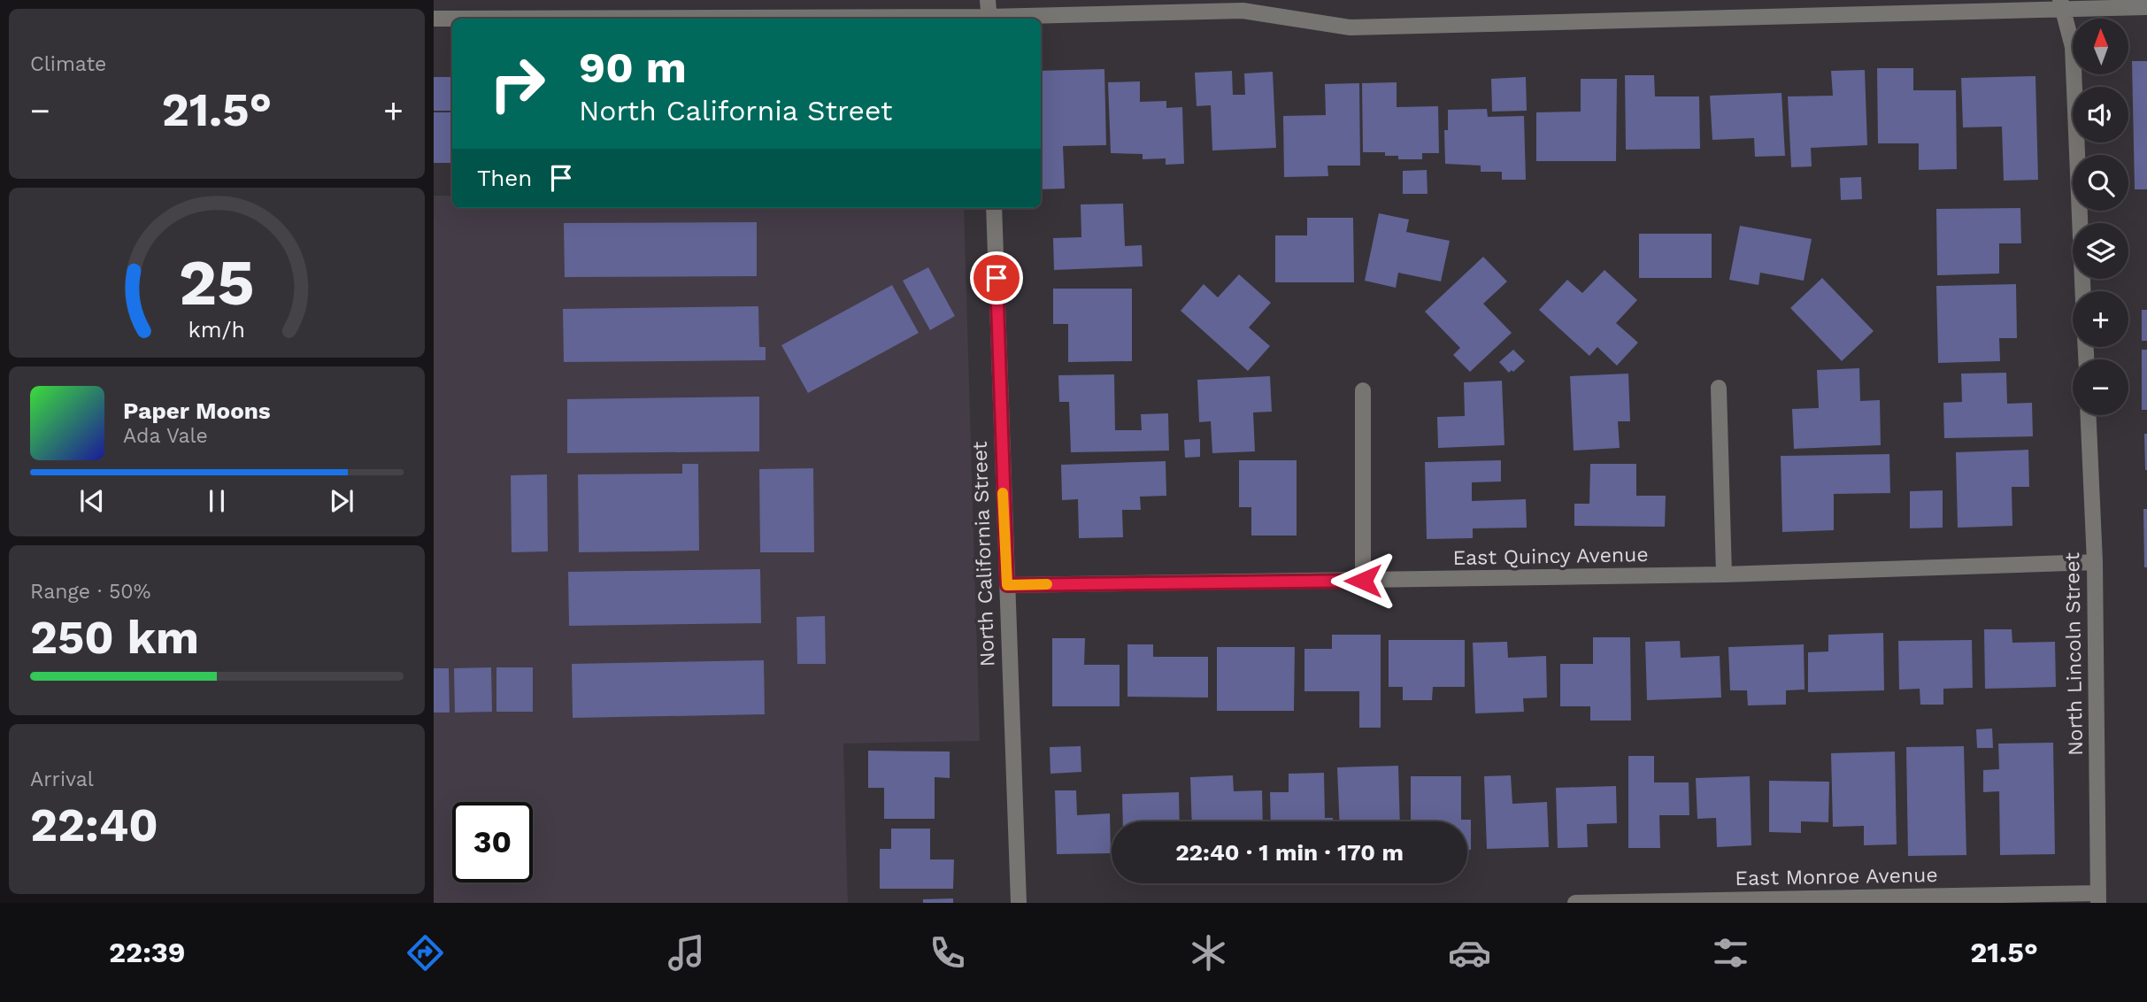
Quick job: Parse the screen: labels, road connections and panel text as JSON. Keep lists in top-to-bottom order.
{
  "streets": {
    "street": [
      "North California Street",
      "East Quincy Avenue",
      "North Lincoln Street",
      "East Monroe Avenue"
    ]
  },
  "crossings": [
    ["North California Street", "East Quincy Avenue"],
    ["East Quincy Avenue", "North Lincoln Street"],
    ["North Lincoln Street", "East Monroe Avenue"]
  ],
  "north": "top",
  "page": {
    "tile": [
      "Climate",
      ["Range · 50%", "250 km"],
      ["Arrival", "22:40"]
    ],
    "map_buttons": ["+", "−"],
    "turn": ["90 m", "North California Street"],
    "heat": ["−", "21.5°", "+"],
    "then": "Then",
    "song": ["Paper Moons", "Ada Vale"],
    "limit": "30",
    "trip": "22:40 · 1 min · 170 m",
    "tabs": ["22:39", "21.5°"],
    "gauge": ["25", "km/h"]
  }
}
